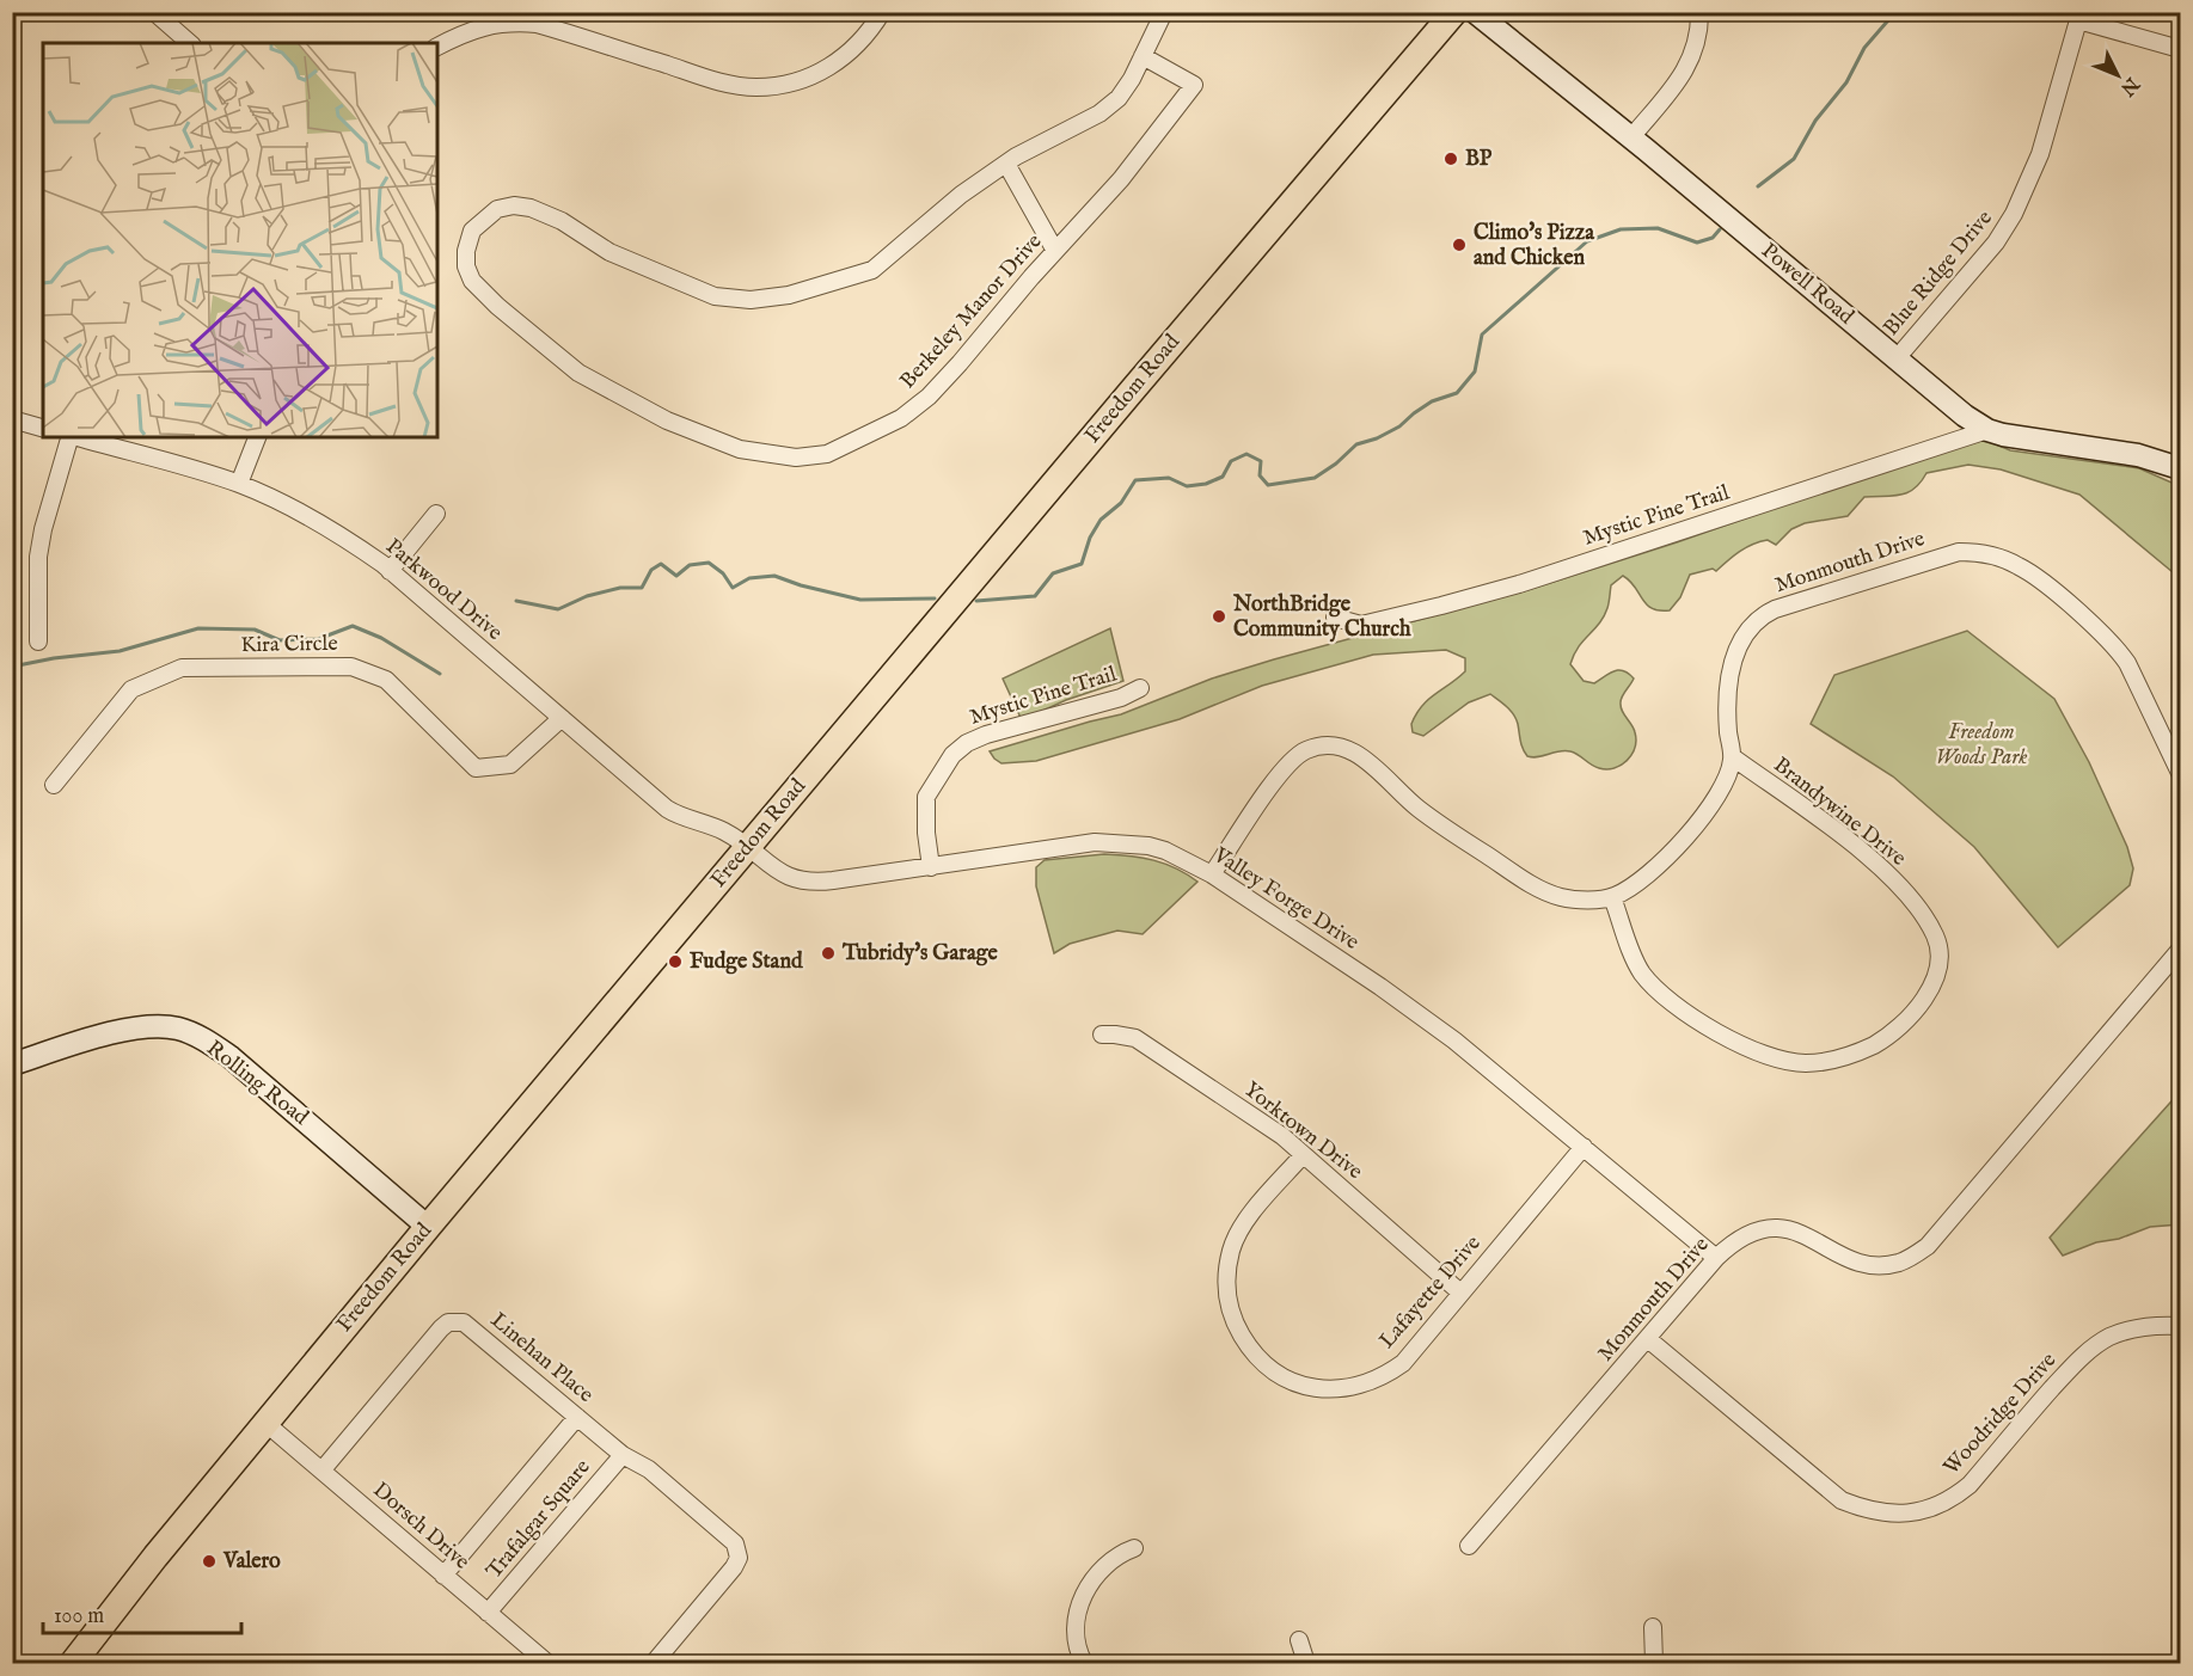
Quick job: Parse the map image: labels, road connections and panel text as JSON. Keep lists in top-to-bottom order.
{
  "streets": {
    "main road": ["Freedom Road"],
    "street": [
      "Blue Ridge Drive",
      "Powell Road",
      "Berkeley Manor Drive",
      "Mystic Pine Trail",
      "Monmouth Drive",
      "Parkwood Drive",
      "Kira Circle",
      "Brandywine Drive",
      "Valley Forge Drive",
      "Rolling Road",
      "Yorktown Drive",
      "Lafayette Drive",
      "Linehan Place",
      "Woodridge Drive",
      "Trafalgar Square",
      "Dorsch Drive"
    ]
  },
  "crossings": [
    ["Blue Ridge Drive", "Powell Road"],
    ["Powell Road", "Mystic Pine Trail"],
    ["Freedom Road", "Parkwood Drive"],
    ["Freedom Road", "Valley Forge Drive"],
    ["Freedom Road", "Rolling Road"],
    ["Freedom Road", "Dorsch Drive"],
    ["Mystic Pine Trail", "Valley Forge Drive"],
    ["Monmouth Drive", "Brandywine Drive"],
    ["Monmouth Drive", "Valley Forge Drive"],
    ["Monmouth Drive", "Woodridge Drive"],
    ["Parkwood Drive", "Kira Circle"],
    ["Parkwood Drive", "Valley Forge Drive"],
    ["Valley Forge Drive", "Lafayette Drive"],
    ["Yorktown Drive", "Lafayette Drive"],
    ["Linehan Place", "Trafalgar Square"],
    ["Linehan Place", "Dorsch Drive"],
    ["Trafalgar Square", "Dorsch Drive"]
  ],
  "parks": ["Freedom Woods Park"],
  "places": [
    "BP",
    "Climo's Pizza and Chicken",
    "NorthBridge Community Church",
    "Tubridy's Garage",
    "Fudge Stand",
    "Valero"
  ],
  "scale_bar": "100 m",
  "north": "bottom right"
}
